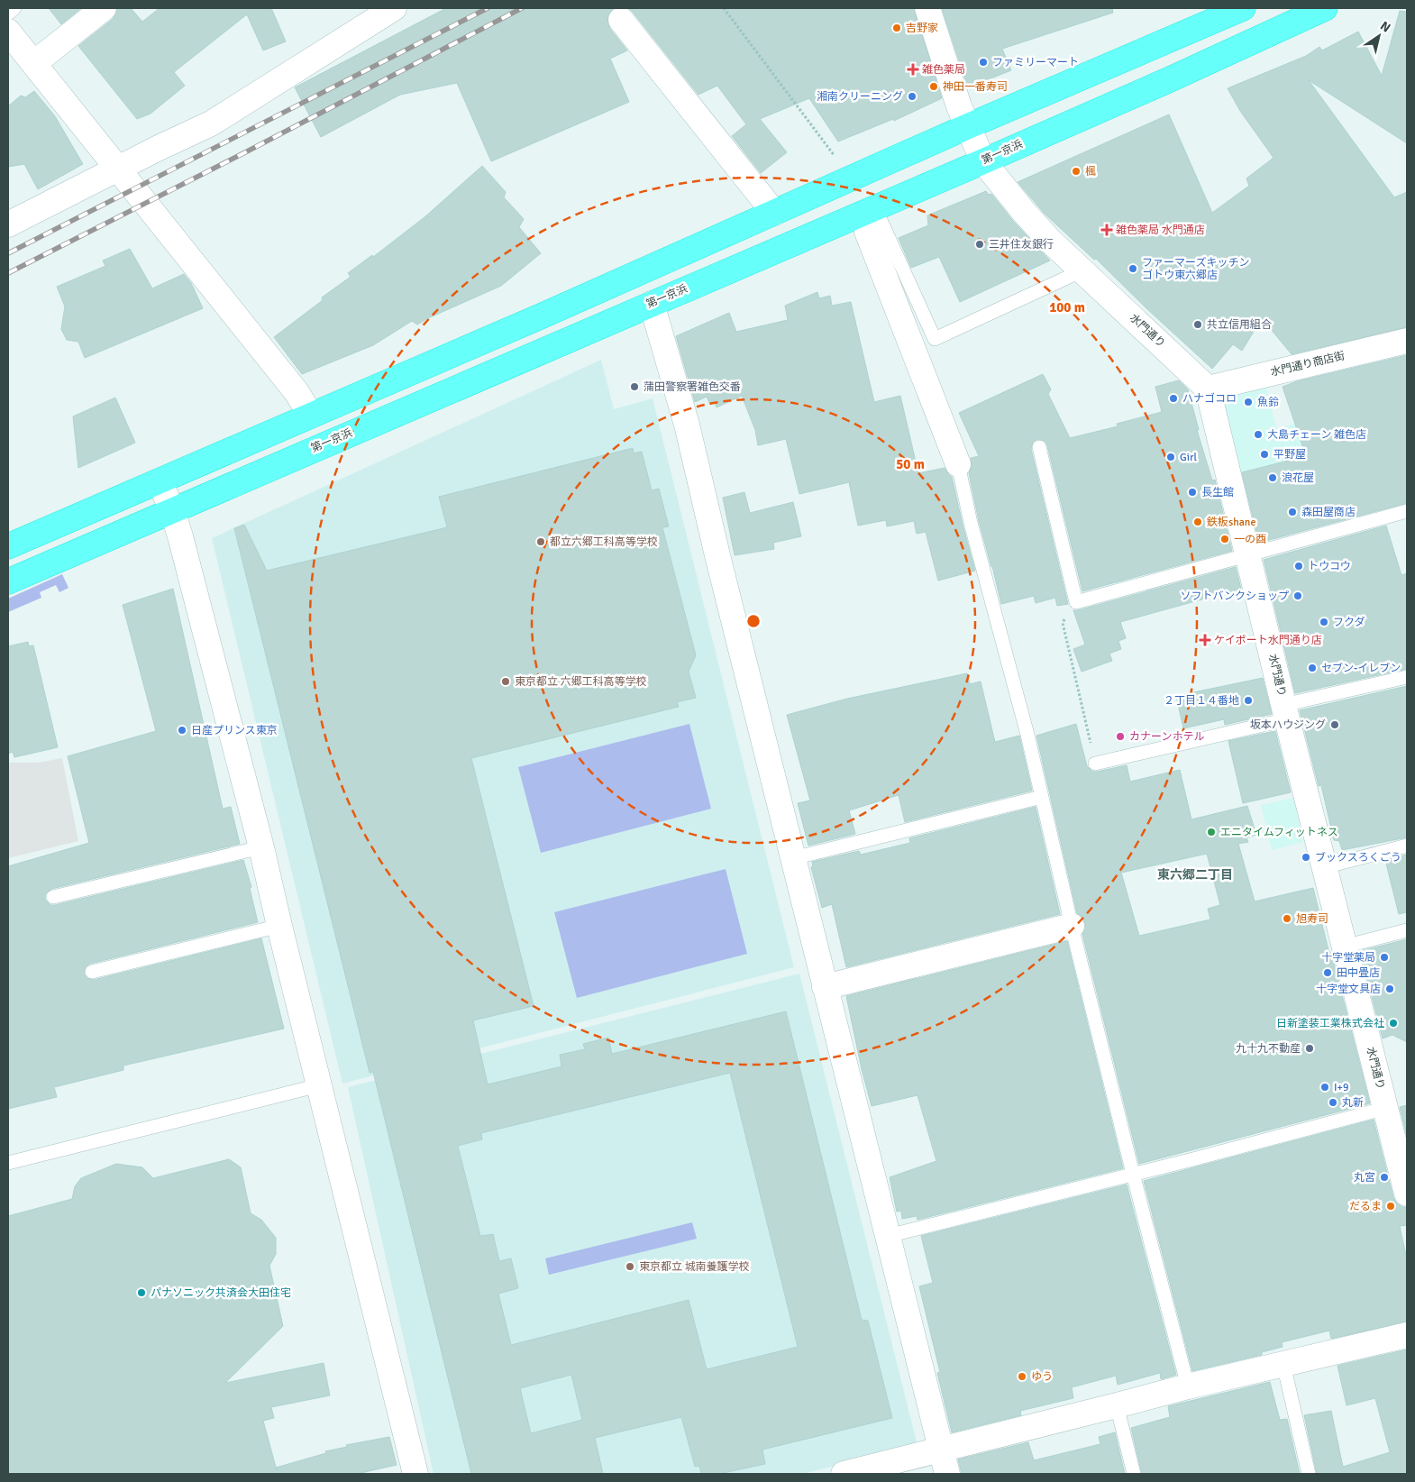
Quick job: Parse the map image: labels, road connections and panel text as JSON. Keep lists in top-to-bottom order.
{
  "streets": {
    "highway": ["第一京浜"],
    "street": ["水門通り", "水門通り商店街"]
  },
  "crossings": [
    ["第一京浜", "水門通り"],
    ["水門通り", "水門通り商店街"]
  ],
  "districts": ["東六郷二丁目"],
  "places": {
    "other": [
      "吉野家",
      "ファミリーマート",
      "神田一番寿司",
      "湘南クリーニング",
      "楓",
      "三井住友銀行",
      "ファーマーズキッチン ゴトウ東六郷店",
      "共立信用組合",
      "蒲田警察署雑色交番",
      "ハナゴコロ",
      "魚鈴",
      "大島チェーン 雑色店",
      "平野屋",
      "Girl",
      "浪花屋",
      "長生館",
      "森田屋商店",
      "鉄板shane",
      "一の酉",
      "都立六郷工科高等学校",
      "トウコウ",
      "ソフトバンクショップ",
      "フクダ",
      "セブン-イレブン",
      "東京都立 六郷工科高等学校",
      "２丁目１４番地",
      "坂本ハウジング",
      "日産プリンス東京",
      "カナーンホテル",
      "エニタイムフィットネス",
      "ブックスろくごう",
      "旭寿司",
      "十字堂薬局",
      "田中畳店",
      "十字堂文具店",
      "日新塗装工業株式会社",
      "九十九不動産",
      "I+9",
      "丸新",
      "丸宮",
      "だるま",
      "東京都立 城南養護学校",
      "パナソニック共済会大田住宅",
      "ゆう"
    ],
    "health": ["雑色薬局", "雑色薬局 水門通店", "ケイポート水門通り店"]
  },
  "north": "top right",
  "rings": ["100 m", "50 m"]
}
